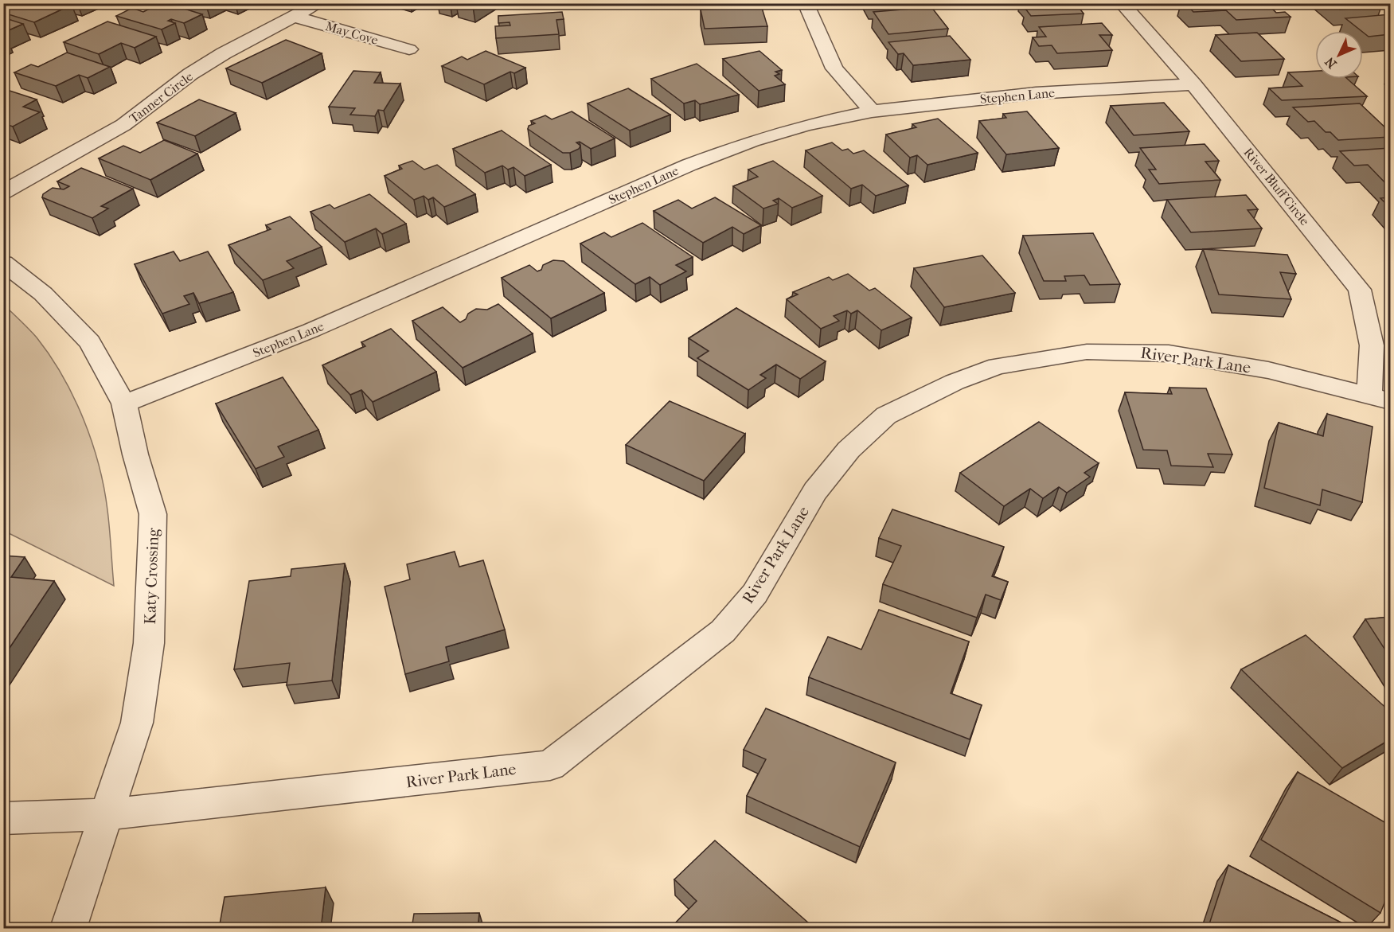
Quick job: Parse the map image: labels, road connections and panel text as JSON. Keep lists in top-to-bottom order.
{
  "streets": {
    "street": [
      "May Cove",
      "Stephen Lane",
      "Tanner Circle",
      "River Bluff Circle",
      "River Park Lane",
      "Katy Crossing"
    ]
  },
  "crossings": [
    ["May Cove", "Tanner Circle"],
    ["Stephen Lane", "River Bluff Circle"],
    ["Stephen Lane", "Katy Crossing"],
    ["River Bluff Circle", "River Park Lane"],
    ["River Park Lane", "Katy Crossing"]
  ],
  "north": "bottom left"
}
